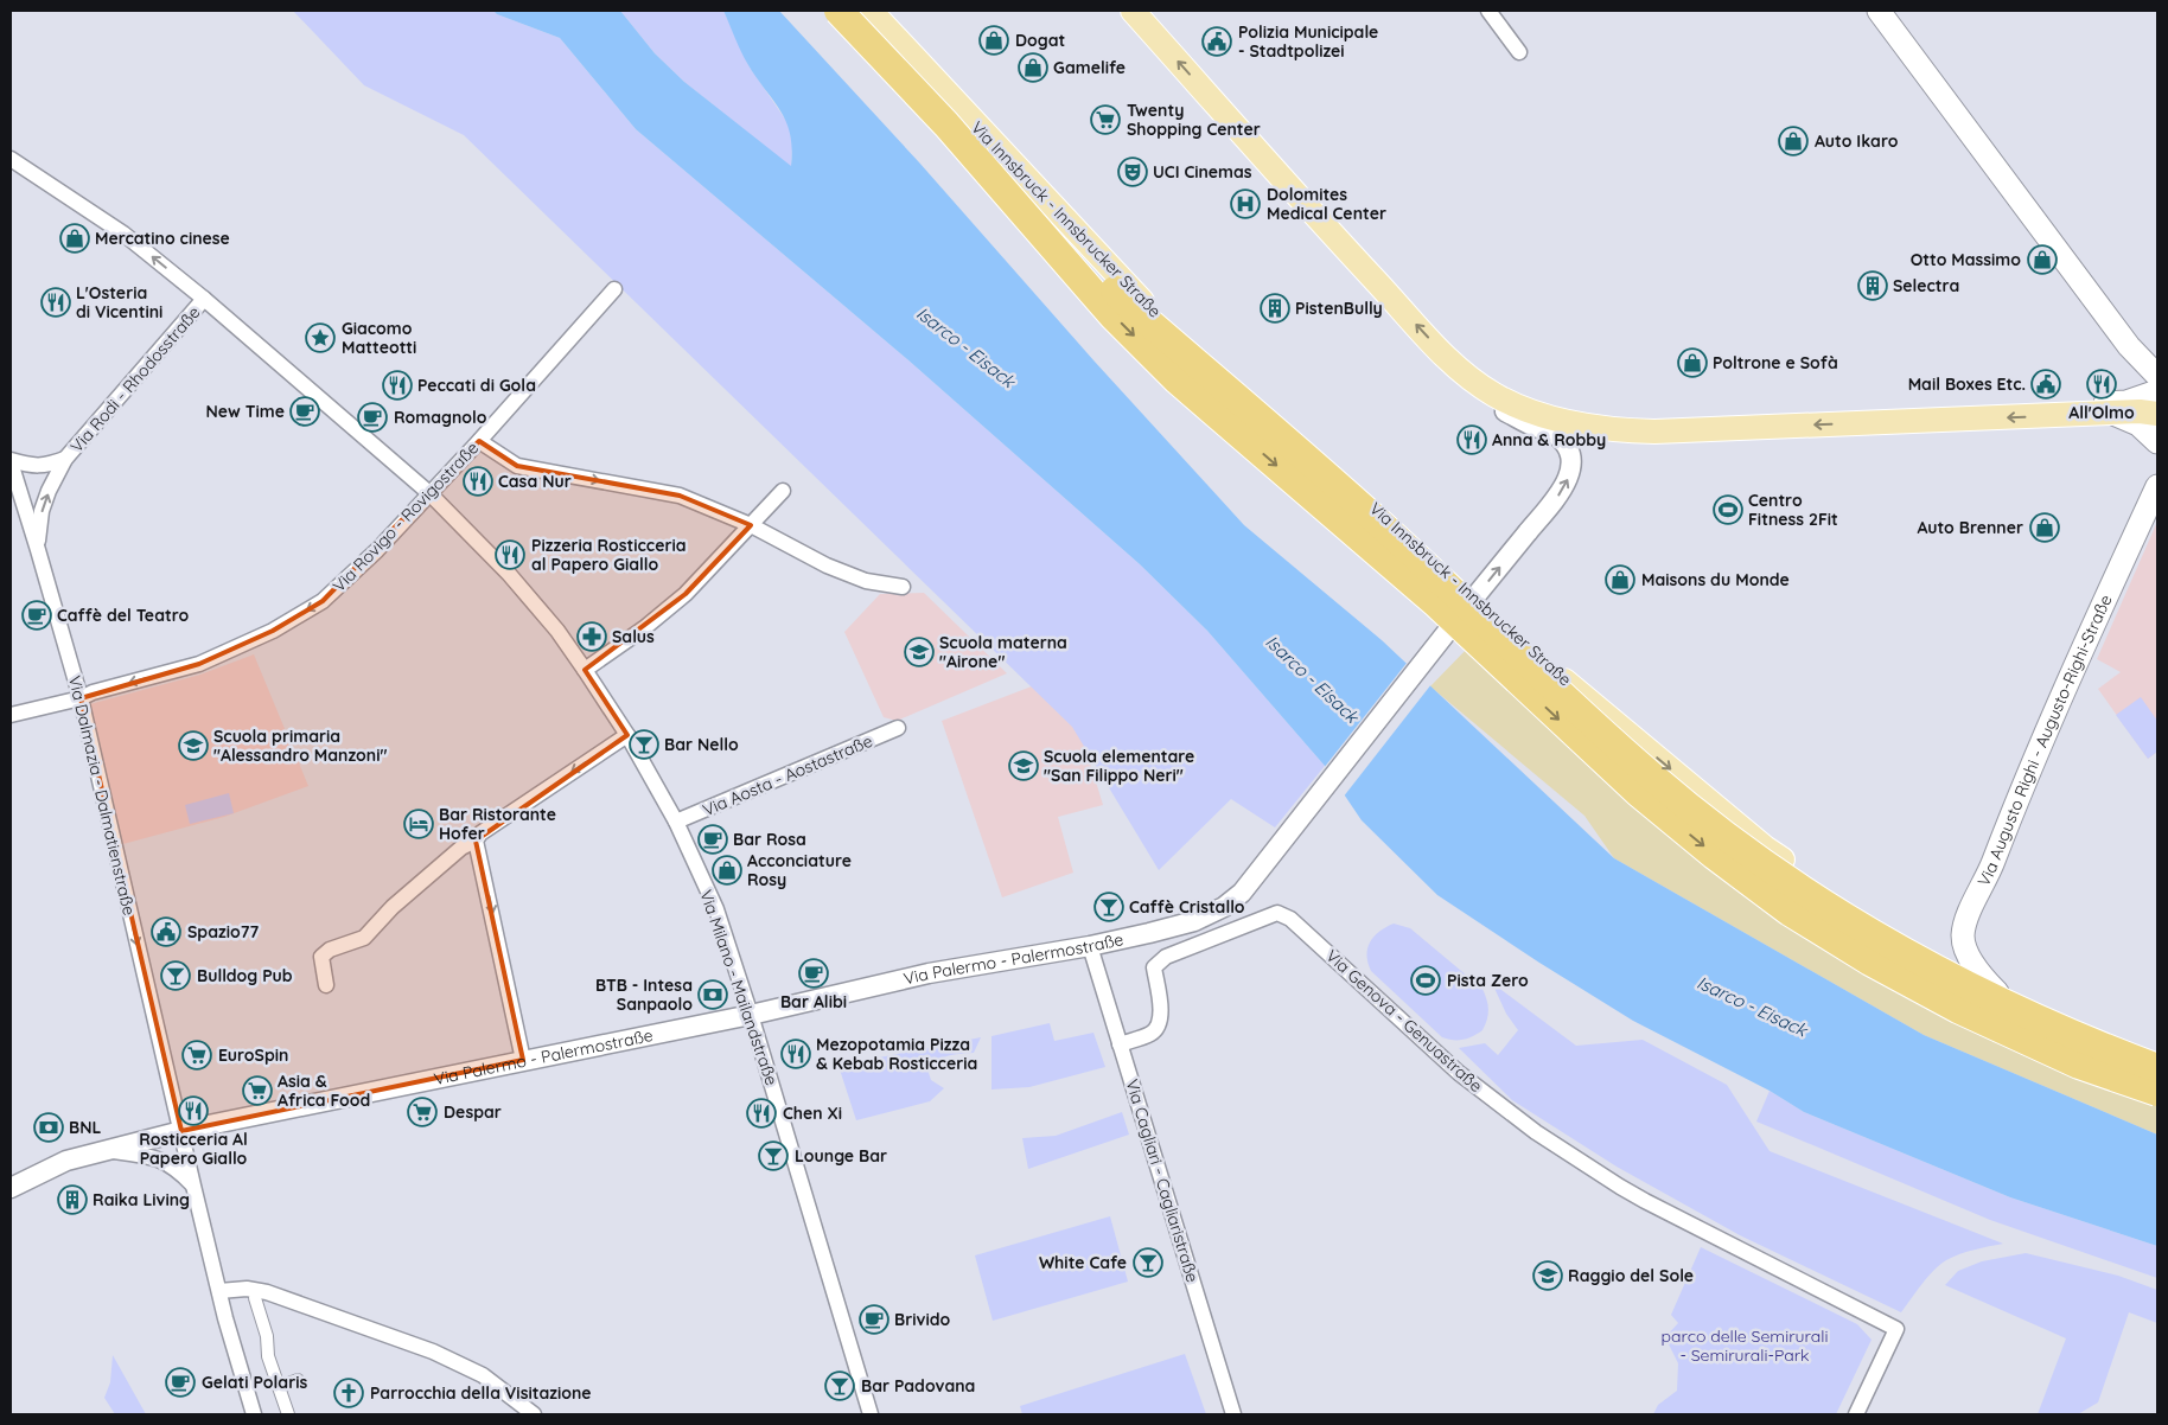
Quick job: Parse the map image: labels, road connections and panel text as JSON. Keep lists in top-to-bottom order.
{
  "streets": {
    "main road": ["Via Innsbruck - Innsbrucker Straße", "Via Augusto Righi - Augusto-Righi-Straße"],
    "street": [
      "Via Rodi - Rhodosstraße",
      "Via Rovigo - Rovigostraße",
      "Via Aosta - Aostastraße",
      "Via Dalmazia - Dalmatienstraße",
      "Via Palermo - Palermostraße",
      "Via Milano - Mailandstraße",
      "Via Genova - Genuastraße",
      "Via Cagliari - Cagliaristraße"
    ]
  },
  "crossings": [
    ["Via Innsbruck - Innsbrucker Straße", "Via Augusto Righi - Augusto-Righi-Straße"],
    ["Via Rodi - Rhodosstraße", "Via Dalmazia - Dalmatienstraße"],
    ["Via Rodi - Rhodosstraße", "Via Milano - Mailandstraße"],
    ["Via Rovigo - Rovigostraße", "Via Dalmazia - Dalmatienstraße"],
    ["Via Rovigo - Rovigostraße", "Via Milano - Mailandstraße"],
    ["Via Aosta - Aostastraße", "Via Milano - Mailandstraße"],
    ["Via Dalmazia - Dalmatienstraße", "Via Palermo - Palermostraße"],
    ["Via Palermo - Palermostraße", "Via Milano - Mailandstraße"],
    ["Via Palermo - Palermostraße", "Via Cagliari - Cagliaristraße"],
    ["Via Genova - Genuastraße", "Via Cagliari - Cagliaristraße"]
  ],
  "one_way": ["Via Rovigo - Rovigostraße", "Via Dalmazia - Dalmatienstraße"],
  "water": ["Isarco - Eisack"],
  "parks": ["parco delle Semirurali - Semirurali-Park"],
  "places": {
    "shop": [
      "Dogat",
      "Gamelife",
      "Auto Ikaro",
      "Mercatino cinese",
      "Otto Massimo",
      "Poltrone e Sofà",
      "Auto Brenner",
      "Maisons du Monde",
      "Acconciature Rosy"
    ],
    "public building": ["Polizia Municipale - Stadtpolizei", "Mail Boxes Etc.", "Spazio77"],
    "supermarket": [
      "Twenty Shopping Center",
      "EuroSpin",
      "Asia & Africa Food",
      "Despar"
    ],
    "theatre": ["UCI Cinemas"],
    "hospital": ["Dolomites Medical Center"],
    "building": ["Selectra", "PistenBully", "Raika Living"],
    "restaurant": [
      "L'Osteria di Vicentini",
      "All'Olmo",
      "Peccati di Gola",
      "Anna & Robby",
      "Casa Nur",
      "Pizzeria Rosticceria al Papero Giallo",
      "Mezopotamia Pizza & Kebab Rosticceria",
      "Rosticceria Al Papero Giallo",
      "Chen Xi"
    ],
    "place": ["Giacomo Matteotti"],
    "cafe": [
      "New Time",
      "Romagnolo",
      "Caffè del Teatro",
      "Bar Rosa",
      "Bar Alibi",
      "Brivido",
      "Gelati Polaris"
    ],
    "sports": ["Centro Fitness 2Fit", "Pista Zero"],
    "pharmacy": ["Salus"],
    "school or university": [
      "Scuola materna \"Airone\"",
      "Scuola primaria \"Alessandro Manzoni\"",
      "Scuola elementare \"San Filippo Neri\"",
      "Raggio del Sole"
    ],
    "bar": [
      "Bar Nello",
      "Caffè Cristallo",
      "Bulldog Pub",
      "Lounge Bar",
      "White Cafe",
      "Bar Padovana"
    ],
    "hotel": ["Bar Ristorante Hofer"],
    "bank": ["BTB - Intesa Sanpaolo", "BNL"],
    "church": ["Parrocchia della Visitazione"]
  }
}
